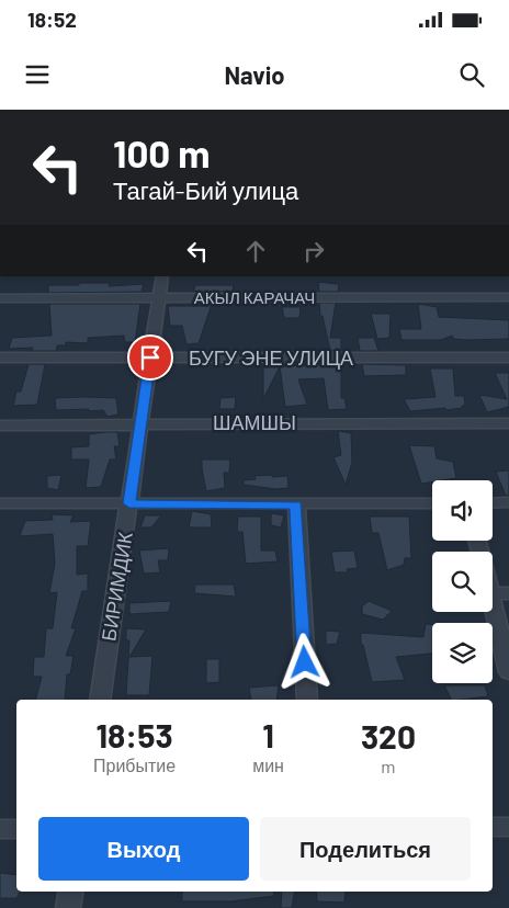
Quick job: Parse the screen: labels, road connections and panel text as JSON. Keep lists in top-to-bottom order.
{
  "streets": {
    "street": [
      "АКЫЛ КАРАЧАЧ",
      "БУГУ ЭНЕ УЛИЦА",
      "ШАМШЫ",
      "БИРИМДИК"
    ]
  },
  "crossings": [
    ["АКЫЛ КАРАЧАЧ", "БИРИМДИК"],
    ["БУГУ ЭНЕ УЛИЦА", "БИРИМДИК"],
    ["ШАМШЫ", "БИРИМДИК"]
  ],
  "page": {
    "status": "18:52",
    "header": "Navio",
    "turn": ["100 m", "Тагай-Бий улица"],
    "eta": [
      "18:53",
      "Прибытие",
      "1",
      "мин",
      "320",
      "m"
    ],
    "buttons": ["Выход", "Поделиться"]
  }
}
